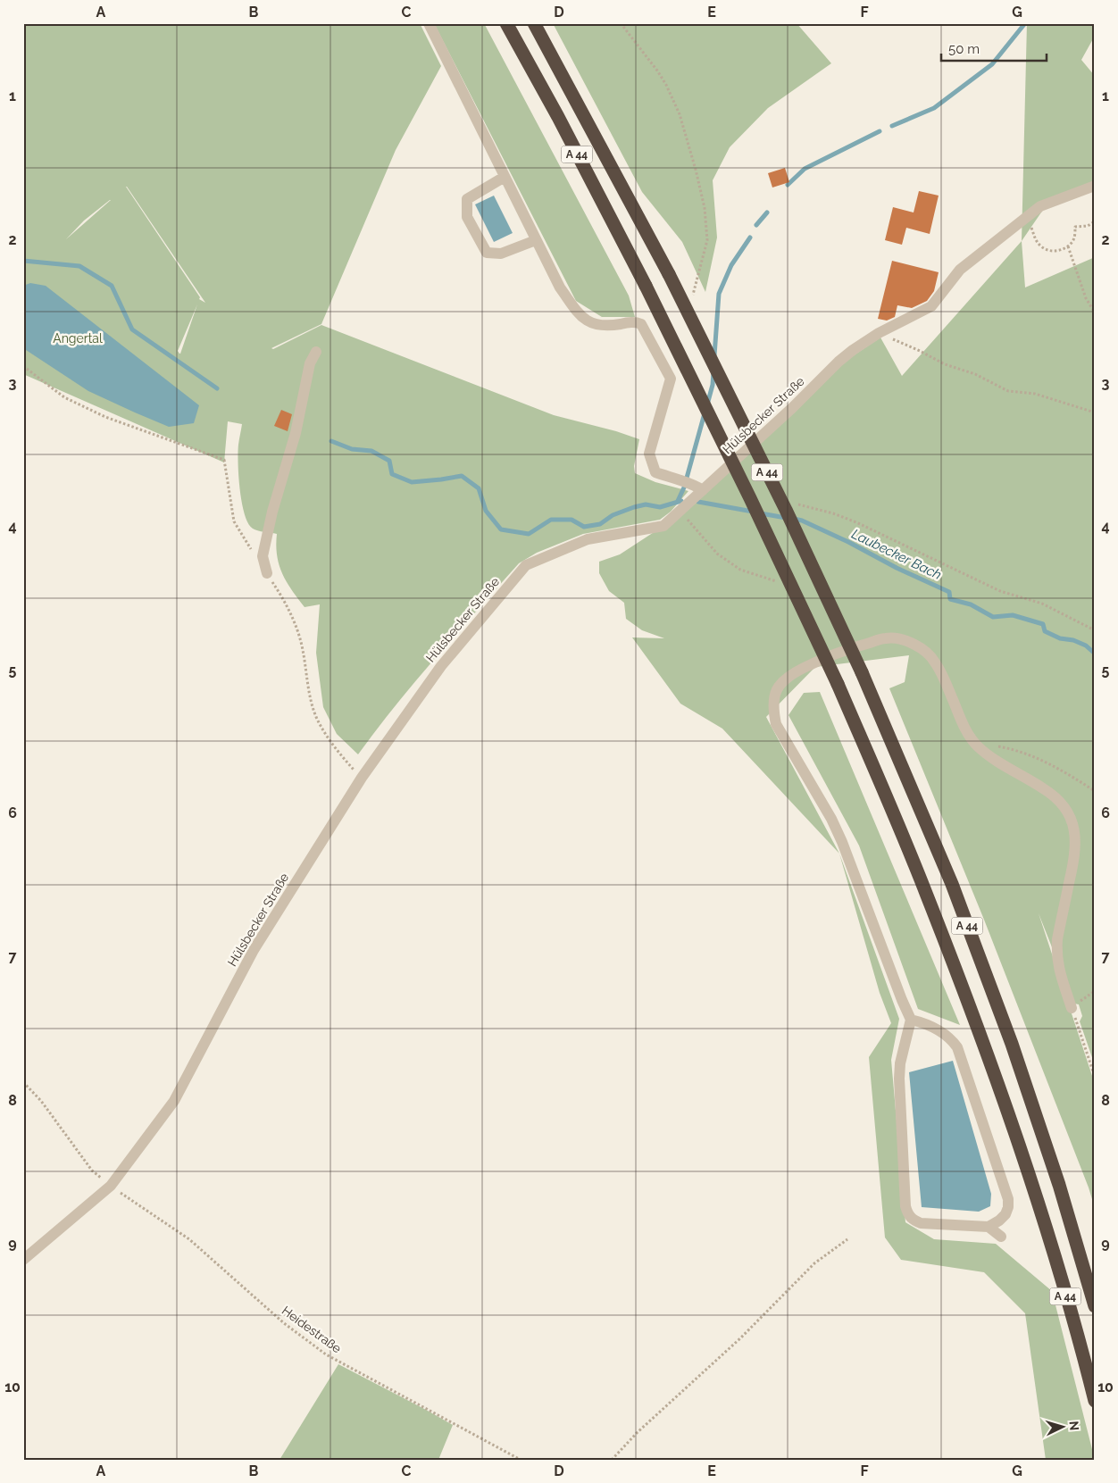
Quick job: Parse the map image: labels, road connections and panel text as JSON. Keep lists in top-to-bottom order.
{
  "streets": {
    "highway": ["A 44"],
    "street": ["Hülsbecker Straße"],
    "path": ["Heidestraße"]
  },
  "crossings": [
    ["Hülsbecker Straße", "Heidestraße"]
  ],
  "water": ["Laubecker Bach"],
  "parks": ["Angertal"],
  "scale_bar": "50 m",
  "north": "right",
  "grid": {
    "columns": [
      "A",
      "B",
      "C",
      "D",
      "E",
      "F",
      "G"
    ],
    "rows": [
      "1",
      "2",
      "3",
      "4",
      "5",
      "6",
      "7",
      "8",
      "9",
      "10"
    ]
  }
}
